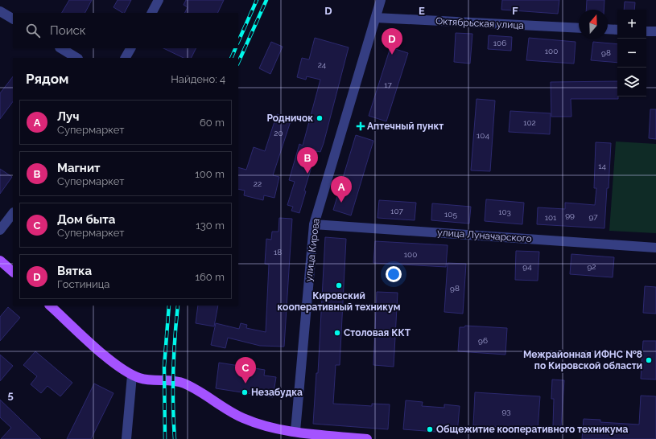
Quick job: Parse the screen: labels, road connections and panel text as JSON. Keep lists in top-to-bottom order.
{
  "streets": {
    "street": ["Октябрьская улица", "улица Луначарского", "улица Кирова"]
  },
  "crossings": [
    ["Октябрьская улица", "улица Кирова"],
    ["улица Луначарского", "улица Кирова"]
  ],
  "places": {
    "other": [
      "Родничок",
      "Кировский кооперативный техникум",
      "Столовая ККТ",
      "Межрайонная ИФНС №8 по Кировской области",
      "Незабудка",
      "Общежитие кооперативного техникума"
    ],
    "health": ["Аптечный пункт"]
  },
  "house_numbers": [
    "106",
    "100",
    "98",
    "24",
    "17",
    "102",
    "20",
    "104",
    "14",
    "22",
    "107",
    "103",
    "105",
    "99",
    "97",
    "101",
    "18",
    "100",
    "94",
    "92",
    "98",
    "96",
    "93"
  ],
  "north": "top",
  "page": {
    "map_buttons": ["+", "−"],
    "search": "Поиск",
    "pins": [
      "D",
      "B",
      "A",
      "C"
    ],
    "heading": ["Рядом", "Найдено: 4"],
    "list": [
      {
        "mark": "A",
        "name": "Луч",
        "note": "Супермаркет",
        "value": "60 m"
      },
      {
        "mark": "B",
        "name": "Магнит",
        "note": "Супермаркет",
        "value": "100 m"
      },
      {
        "mark": "C",
        "name": "Дом быта",
        "note": "Супермаркет",
        "value": "130 m"
      },
      {
        "mark": "D",
        "name": "Вятка",
        "note": "Гостиница",
        "value": "160 m"
      }
    ]
  },
  "grid": {
    "columns": ["D", "E", "F"],
    "rows": ["5"]
  }
}
